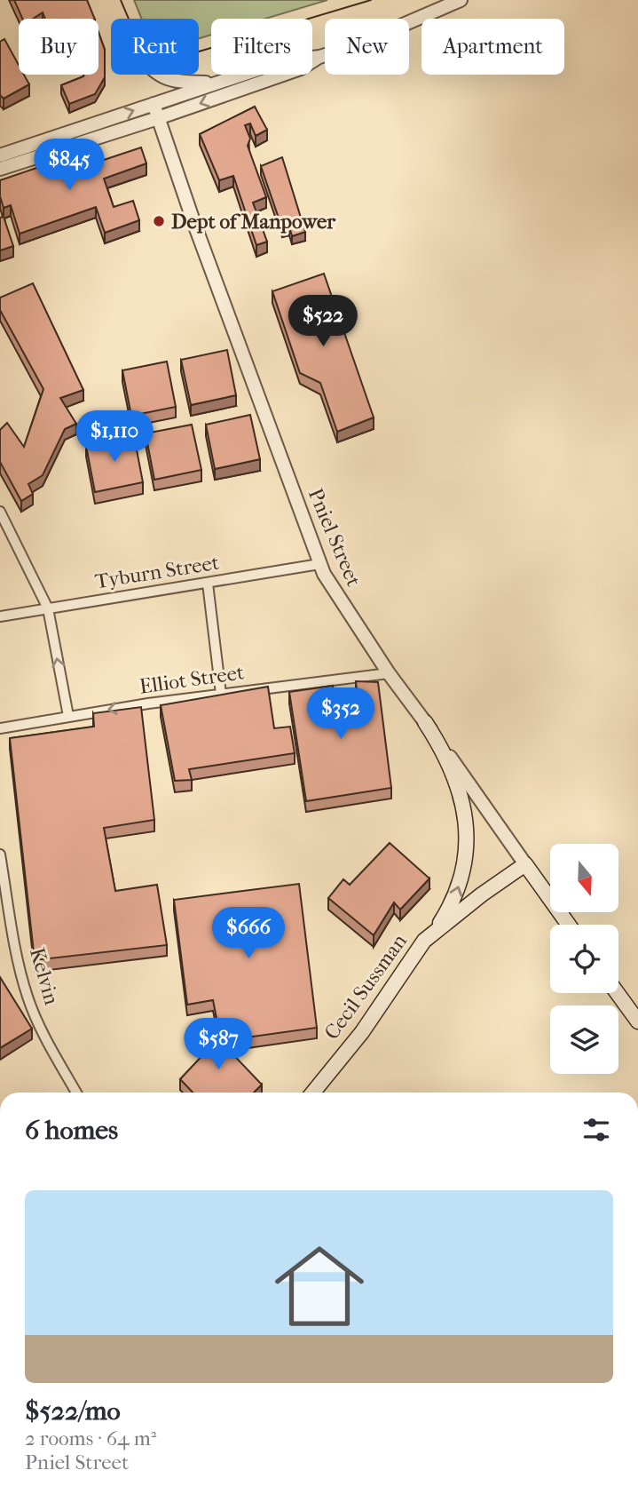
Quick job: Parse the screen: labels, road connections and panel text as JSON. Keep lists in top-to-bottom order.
{
  "streets": {
    "main road": ["Pniel Street", "Cecil Sussman"],
    "street": ["Tyburn Street", "Elliot Street", "Kelvin"]
  },
  "crossings": [
    ["Pniel Street", "Tyburn Street"],
    ["Pniel Street", "Elliot Street"],
    ["Pniel Street", "Cecil Sussman"]
  ],
  "one_way": ["Elliot Street"],
  "places": ["Dept of Manpower"],
  "north": "bottom",
  "page": {
    "chip": [
      "Buy",
      "Rent",
      "Filters",
      "New",
      "Apartment"
    ],
    "price": [
      "$845",
      "$522",
      "$1,110",
      "$352",
      "$666",
      "$587"
    ],
    "heading": "6 homes",
    "list": [
      {
        "name": "$522/mo",
        "note": "2 rooms · 64 m² · Pniel Street"
      }
    ]
  }
}
